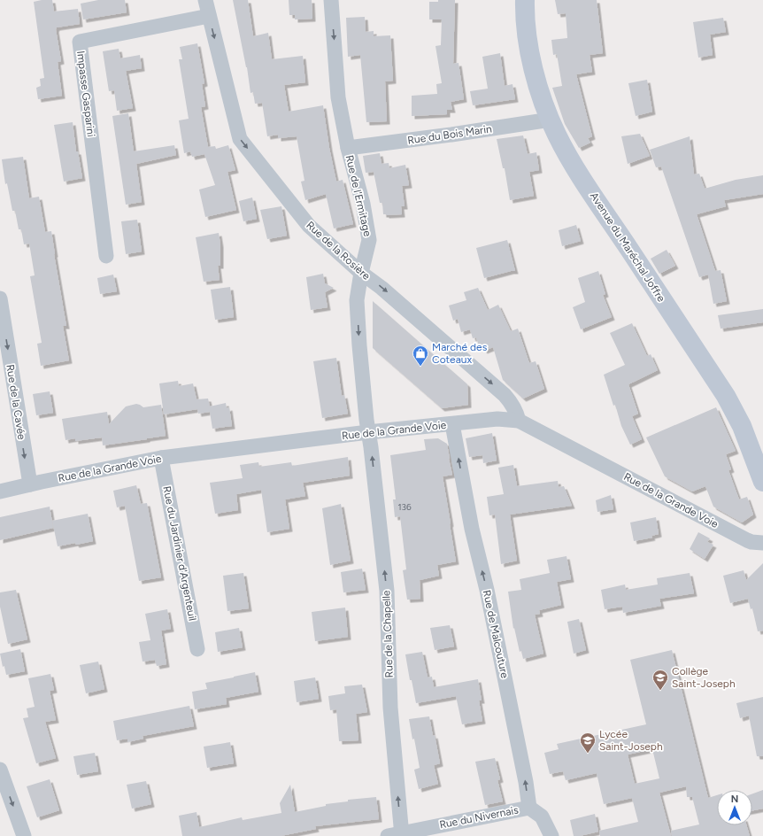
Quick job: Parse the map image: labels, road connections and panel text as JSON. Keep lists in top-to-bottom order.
{
  "streets": {
    "street": [
      "Impasse Gasparini",
      "Rue du Bois Marin",
      "Rue de l'Ermitage",
      "Avenue du Maréchal Joffre",
      "Rue de la Rosière",
      "Rue de la Cavée",
      "Rue de la Grande Voie",
      "Rue du Jardinier d'Argenteuil",
      "Rue de la Chapelle",
      "Rue de Malcouture",
      "Rue du Nivernais"
    ]
  },
  "crossings": [
    ["Impasse Gasparini", "Rue de la Rosière"],
    ["Rue du Bois Marin", "Rue de l'Ermitage"],
    ["Rue du Bois Marin", "Avenue du Maréchal Joffre"],
    ["Rue de l'Ermitage", "Rue de la Rosière"],
    ["Rue de l'Ermitage", "Rue de la Grande Voie"],
    ["Rue de l'Ermitage", "Rue de la Chapelle"],
    ["Rue de la Rosière", "Rue de la Grande Voie"],
    ["Rue de la Cavée", "Rue de la Grande Voie"],
    ["Rue de la Grande Voie", "Rue du Jardinier d'Argenteuil"],
    ["Rue de la Grande Voie", "Rue de la Chapelle"],
    ["Rue de la Grande Voie", "Rue de Malcouture"],
    ["Rue de la Chapelle", "Rue du Nivernais"],
    ["Rue de Malcouture", "Rue du Nivernais"]
  ],
  "one_way": [
    "Rue de l'Ermitage",
    "Rue de la Rosière",
    "Rue de la Cavée",
    "Rue de la Chapelle",
    "Rue de Malcouture"
  ],
  "places": {
    "shop": ["Marché des Coteaux"],
    "school or university": ["Collège Saint-Joseph", "Lycée Saint-Joseph"]
  },
  "house_numbers": ["136"],
  "north": "top"
}
